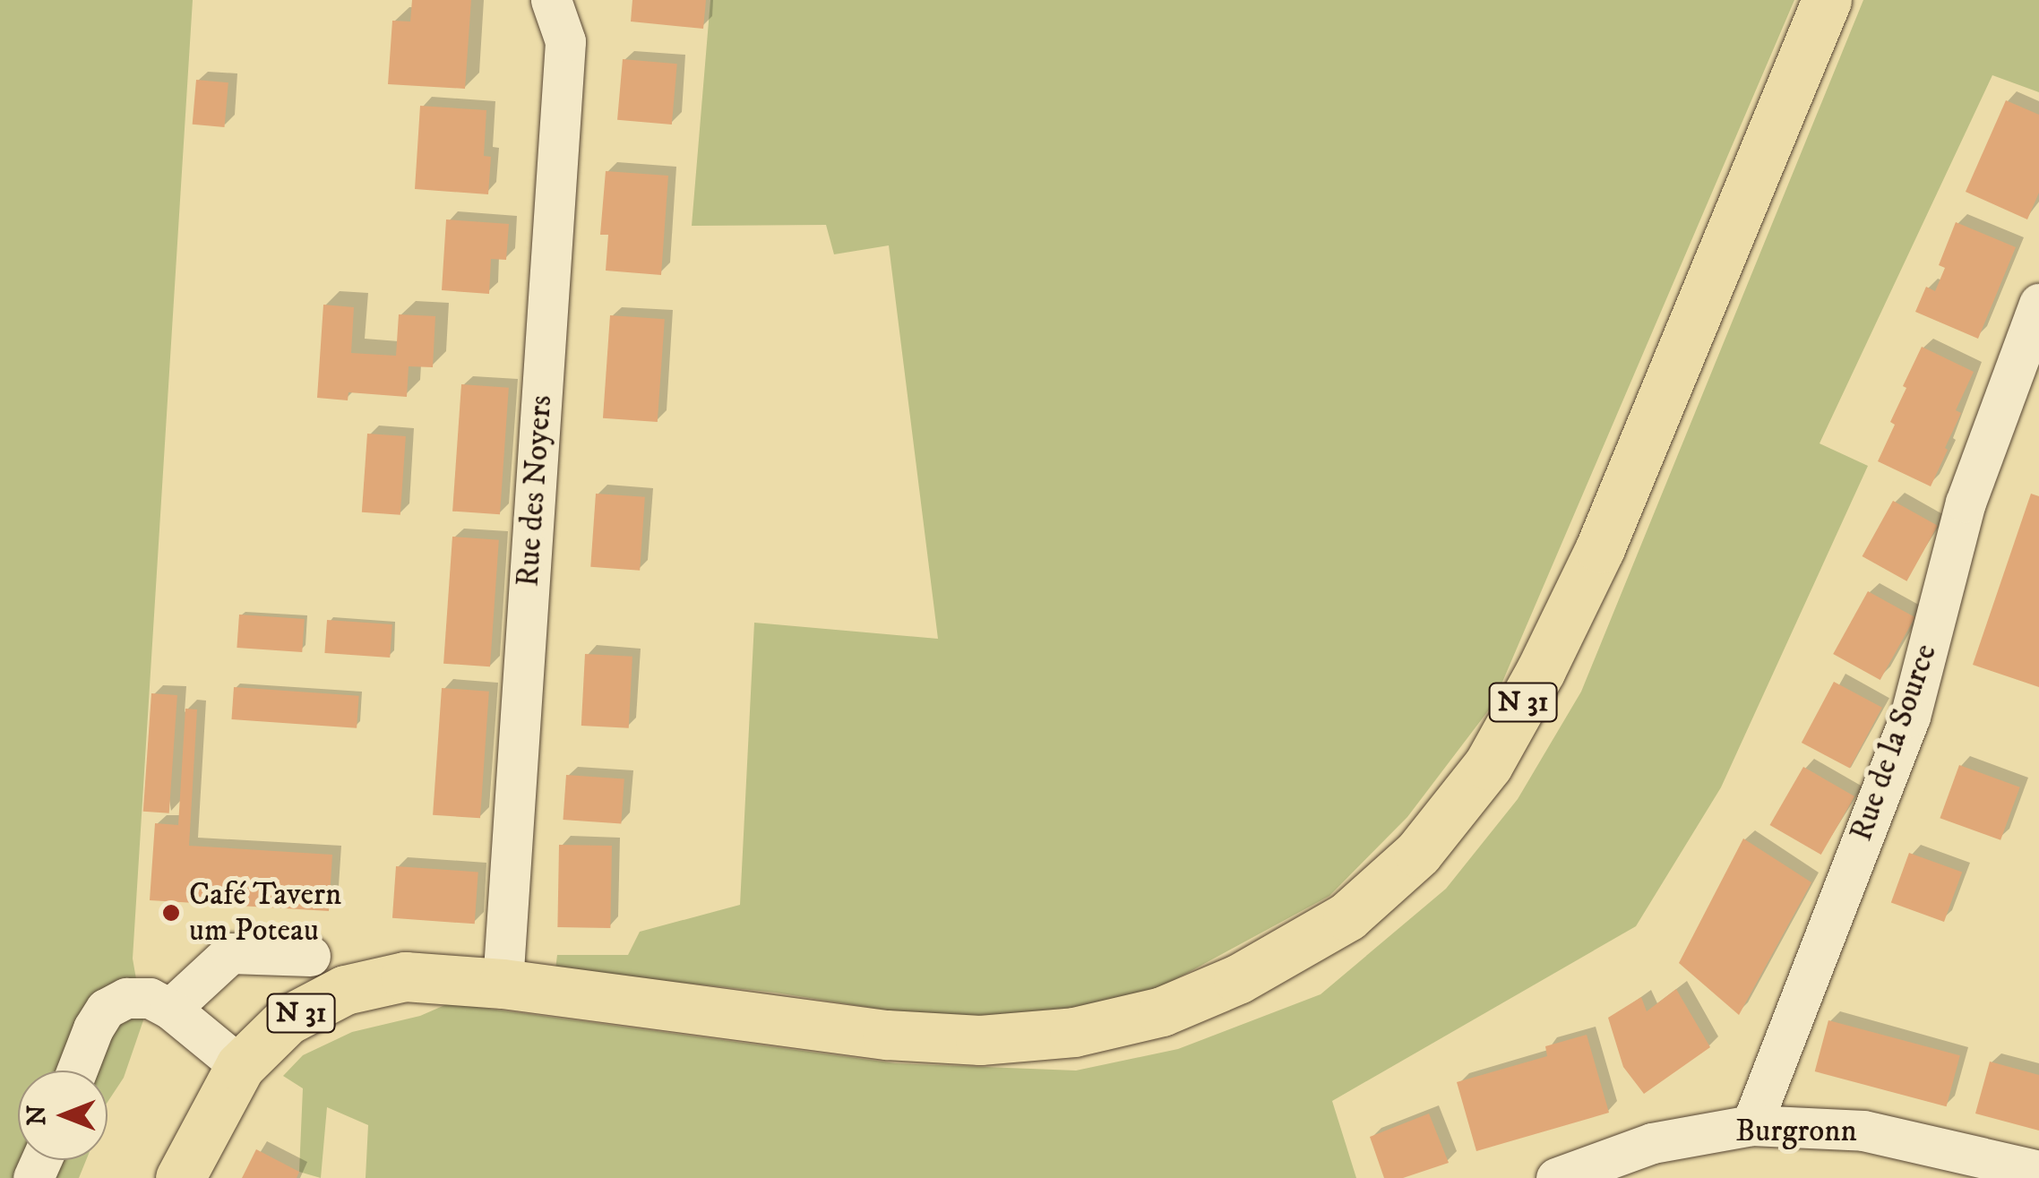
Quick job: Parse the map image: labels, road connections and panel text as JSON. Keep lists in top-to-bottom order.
{
  "streets": {
    "main road": ["N 31"],
    "street": ["Rue des Noyers", "Rue de la Source", "Burgronn"]
  },
  "crossings": [
    ["Rue des Noyers", "N 31"],
    ["Rue de la Source", "Burgronn"]
  ],
  "places": ["Café Tavern um Poteau"],
  "north": "left"
}
